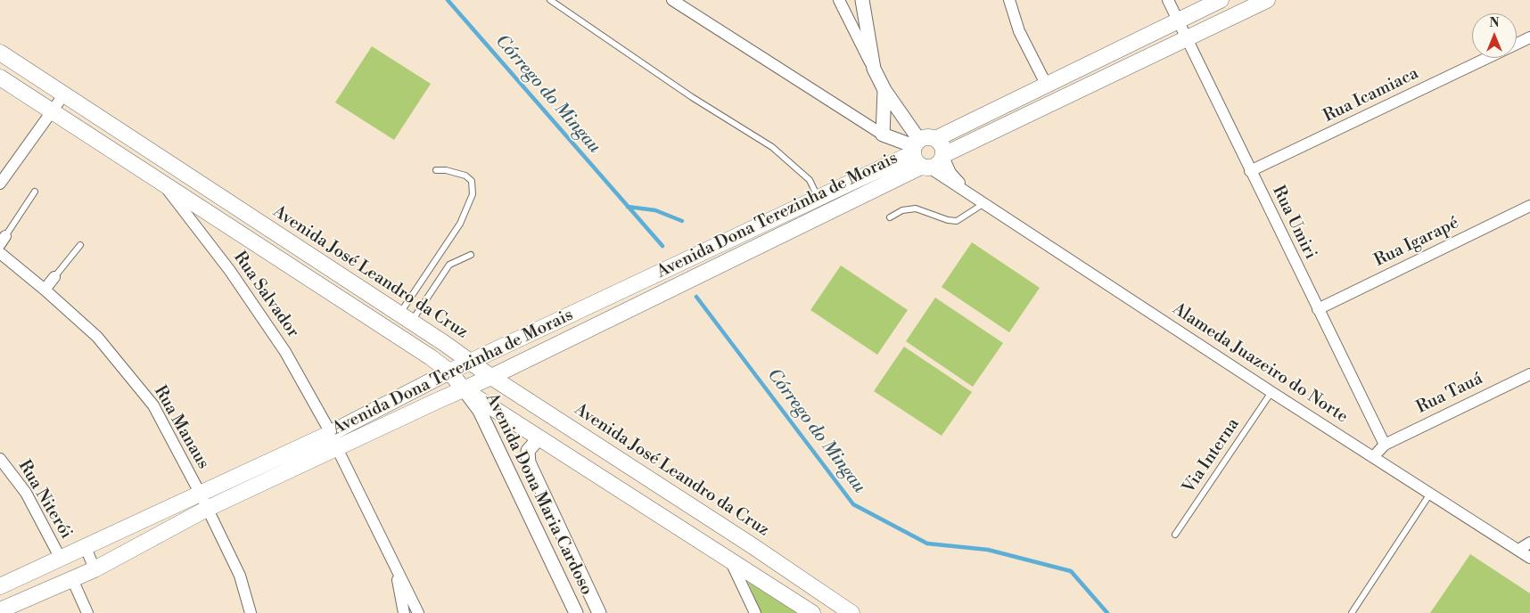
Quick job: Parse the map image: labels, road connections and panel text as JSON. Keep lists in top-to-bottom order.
{
  "streets": {
    "main road": ["Avenida Dona Terezinha de Morais", "Avenida José Leandro da Cruz", "Avenida Dona Maria Cardoso"],
    "street": [
      "Rua Icamiaca",
      "Rua Umiri",
      "Rua Igarapé",
      "Rua Salvador",
      "Alameda Juazeiro do Norte",
      "Rua Tauá",
      "Rua Manaus",
      "Rua Niterói"
    ],
    "lane": ["Via Interna"]
  },
  "crossings": [
    ["Rua Icamiaca", "Rua Umiri"],
    ["Avenida Dona Terezinha de Morais", "Avenida José Leandro da Cruz"],
    ["Avenida Dona Terezinha de Morais", "Rua Salvador"],
    ["Avenida Dona Terezinha de Morais", "Alameda Juazeiro do Norte"],
    ["Avenida Dona Terezinha de Morais", "Rua Manaus"],
    ["Avenida Dona Terezinha de Morais", "Avenida Dona Maria Cardoso"],
    ["Avenida Dona Terezinha de Morais", "Rua Niterói"],
    ["Rua Umiri", "Rua Igarapé"],
    ["Rua Umiri", "Rua Tauá"],
    ["Alameda Juazeiro do Norte", "Via Interna"]
  ],
  "water": ["Córrego do Mingau"],
  "north": "top"
}
